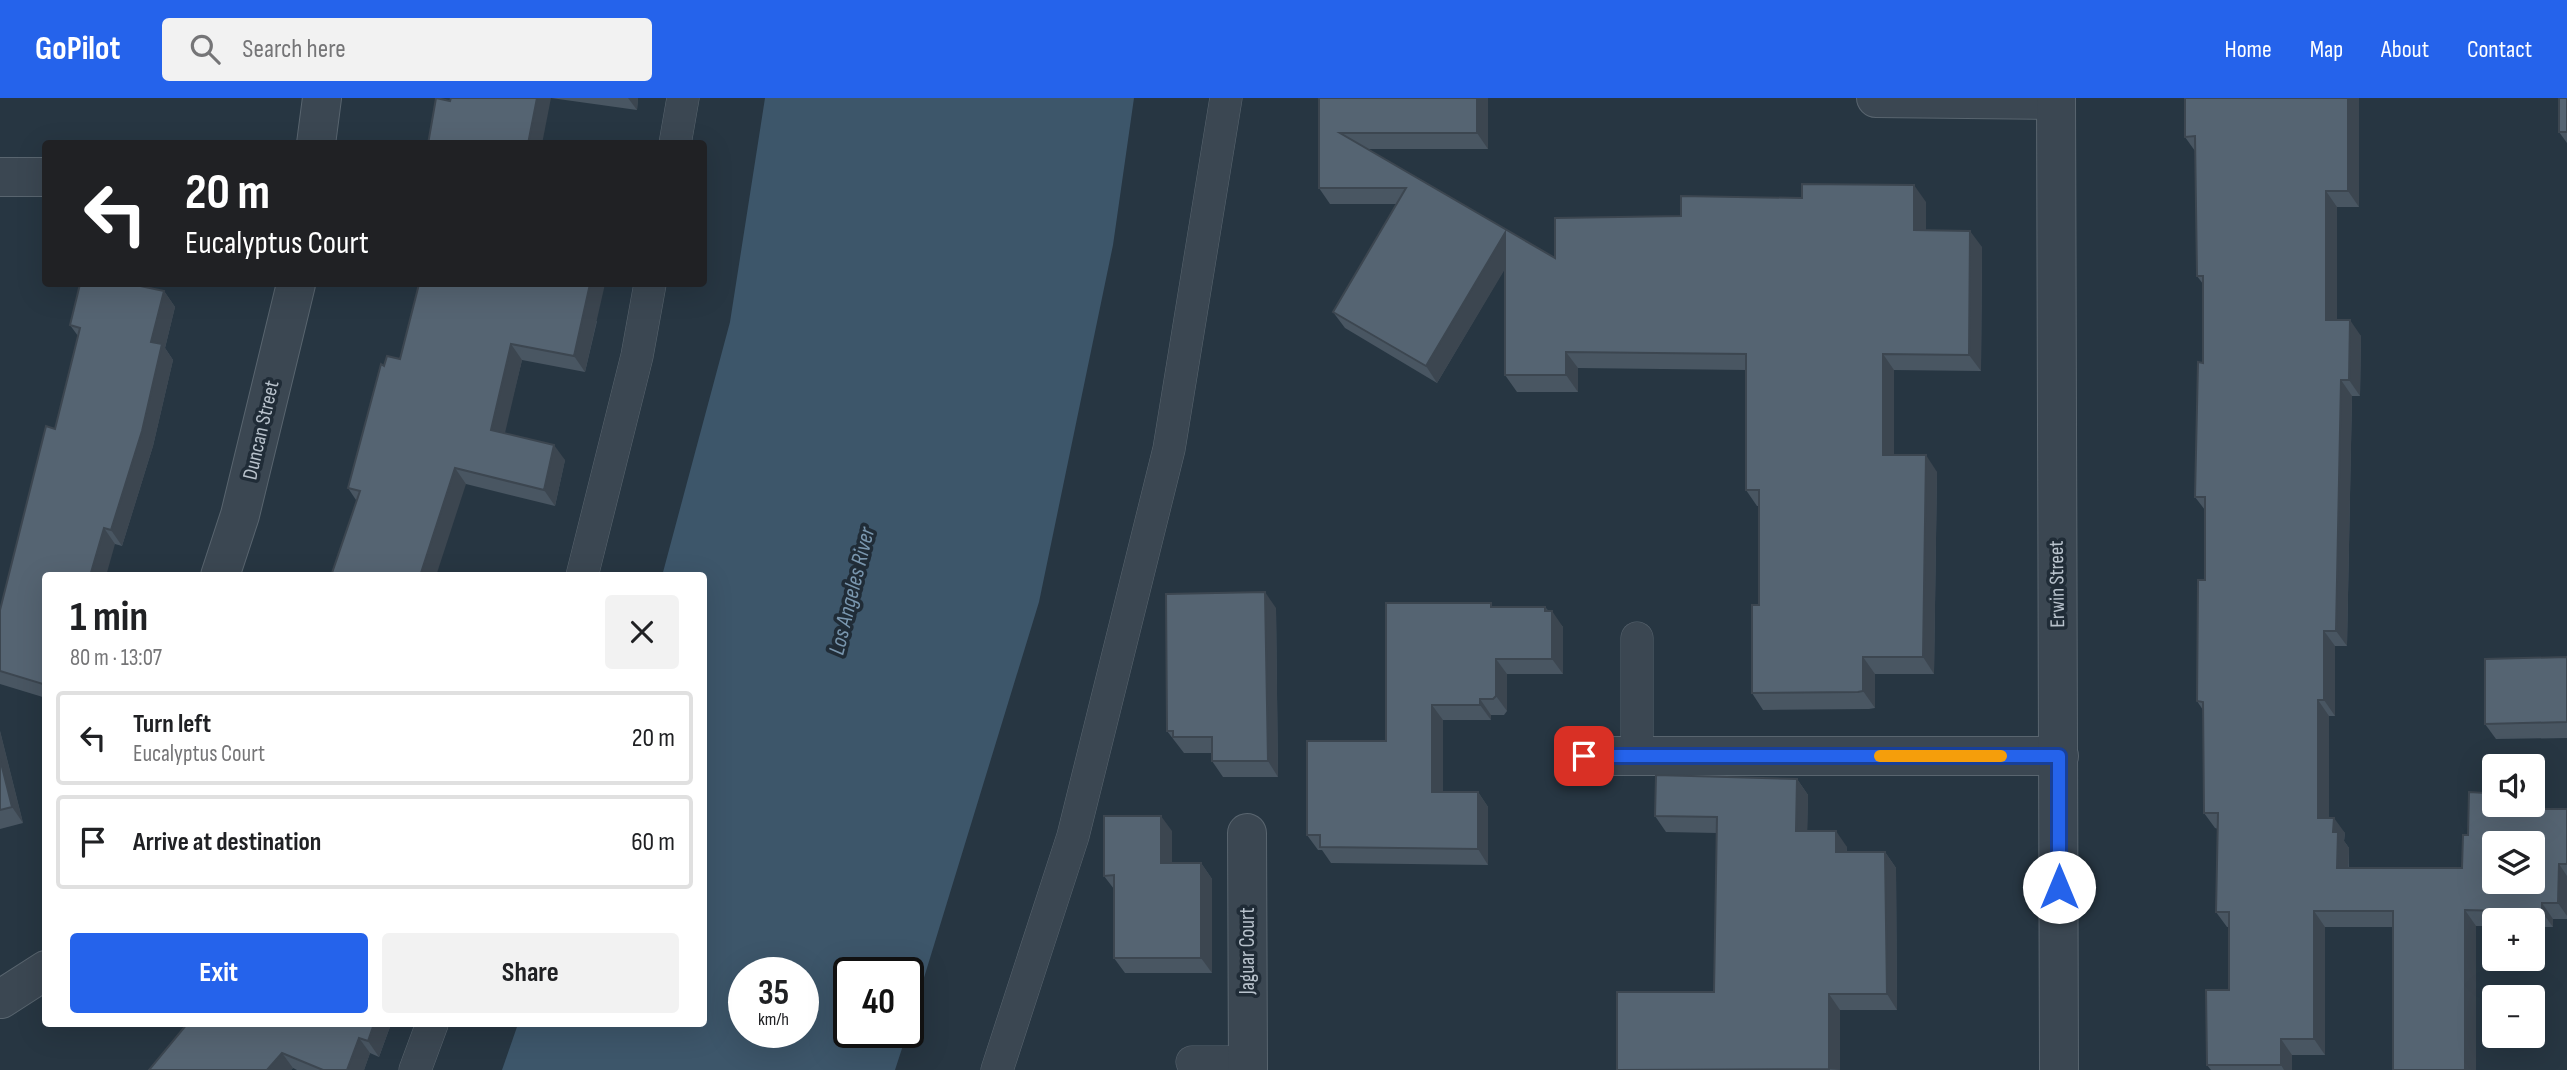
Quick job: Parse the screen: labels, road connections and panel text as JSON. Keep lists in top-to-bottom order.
{
  "streets": {
    "street": ["Duncan Street", "Erwin Street", "Jaguar Court"]
  },
  "water": ["Los Angeles River"],
  "page": {
    "header": "GoPilot",
    "search": "Search here",
    "nav": [
      "Home",
      "Map",
      "About",
      "Contact"
    ],
    "turn": ["20 m", "Eucalyptus Court"],
    "heading": ["1 min", "80 m · 13:07"],
    "list": [
      {
        "name": "Turn left",
        "note": "Eucalyptus Court",
        "value": "20 m"
      },
      {
        "name": "Arrive at destination",
        "value": "60 m"
      }
    ],
    "map_buttons": ["+", "−"],
    "buttons": ["Exit", "Share"],
    "speed": "35 km/h",
    "limit": "40"
  }
}
